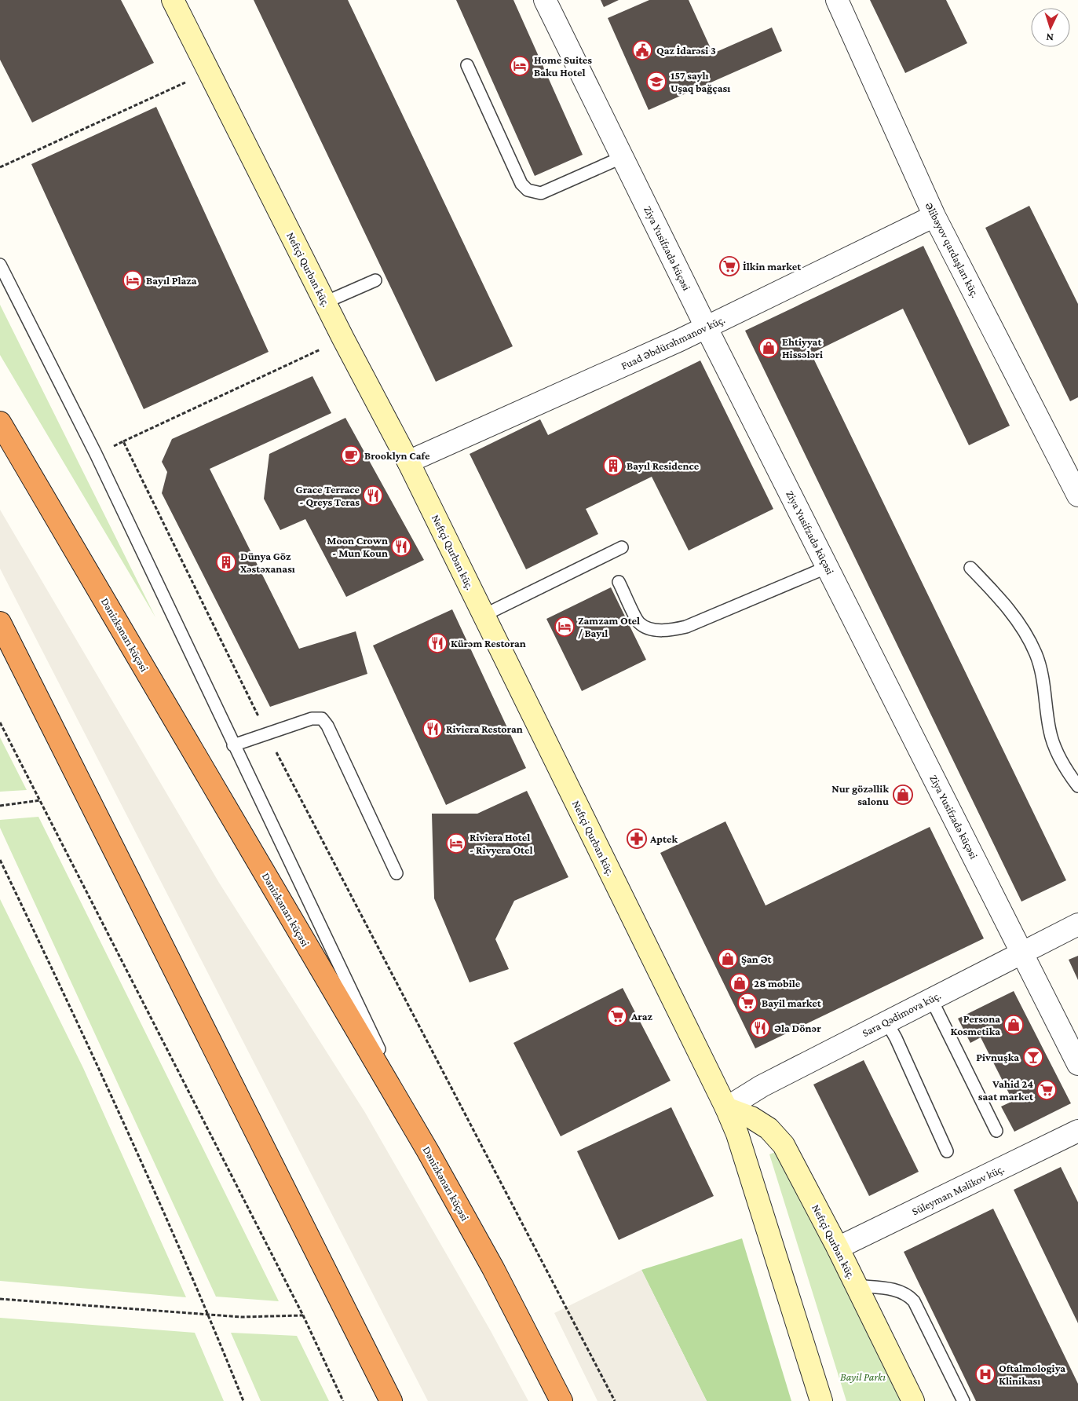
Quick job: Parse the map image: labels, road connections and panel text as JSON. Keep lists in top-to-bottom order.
{
  "streets": {
    "highway": ["Dənizkənarı küçəsi"],
    "street": [
      "Ziya Yusifzadə küçəsi",
      "Əlibəyov qardaşları küç.",
      "Neftçi Qurban küç.",
      "Fuad Əbdürəhmanov küç.",
      "Sara Qədimova küç.",
      "Süleyman Məlikov küç."
    ]
  },
  "crossings": [
    ["Ziya Yusifzadə küçəsi", "Fuad Əbdürəhmanov küç."],
    ["Ziya Yusifzadə küçəsi", "Sara Qədimova küç."],
    ["Əlibəyov qardaşları küç.", "Fuad Əbdürəhmanov küç."],
    ["Neftçi Qurban küç.", "Fuad Əbdürəhmanov küç."],
    ["Neftçi Qurban küç.", "Sara Qədimova küç."],
    ["Neftçi Qurban küç.", "Süleyman Məlikov küç."]
  ],
  "parks": ["Bayil Parkı"],
  "places": {
    "public building": ["Qaz İdarəsi 3"],
    "hotel": [
      "Home Suites Baku Hotel",
      "Bayıl Plaza",
      "Zamzam Otel / Bayıl",
      "Riviera Hotel - Rivyera Otel"
    ],
    "school or university": ["157 saylı Uşaq bağçası"],
    "supermarket": [
      "İlkin market",
      "Bayil market",
      "Araz",
      "Vahid 24 saat market"
    ],
    "shop": [
      "Ehtiyyat Hissələri",
      "Nur gözəllik salonu",
      "Şan Ət",
      "28 mobile",
      "Persona Kosmetika"
    ],
    "cafe": ["Brooklyn Cafe"],
    "building": ["Bayıl Residence", "Dünya Göz Xəstəxanası"],
    "restaurant": [
      "Grace Terrace - Qreys Teras",
      "Moon Crown - Mun Koun",
      "Kürəm Restoran",
      "Riviera Restoran",
      "Əla Dönər"
    ],
    "pharmacy": ["Aptek"],
    "bar": ["Pivnuşka"],
    "hospital": ["Oftalmologiya Klinikası"]
  },
  "north": "bottom"
}
